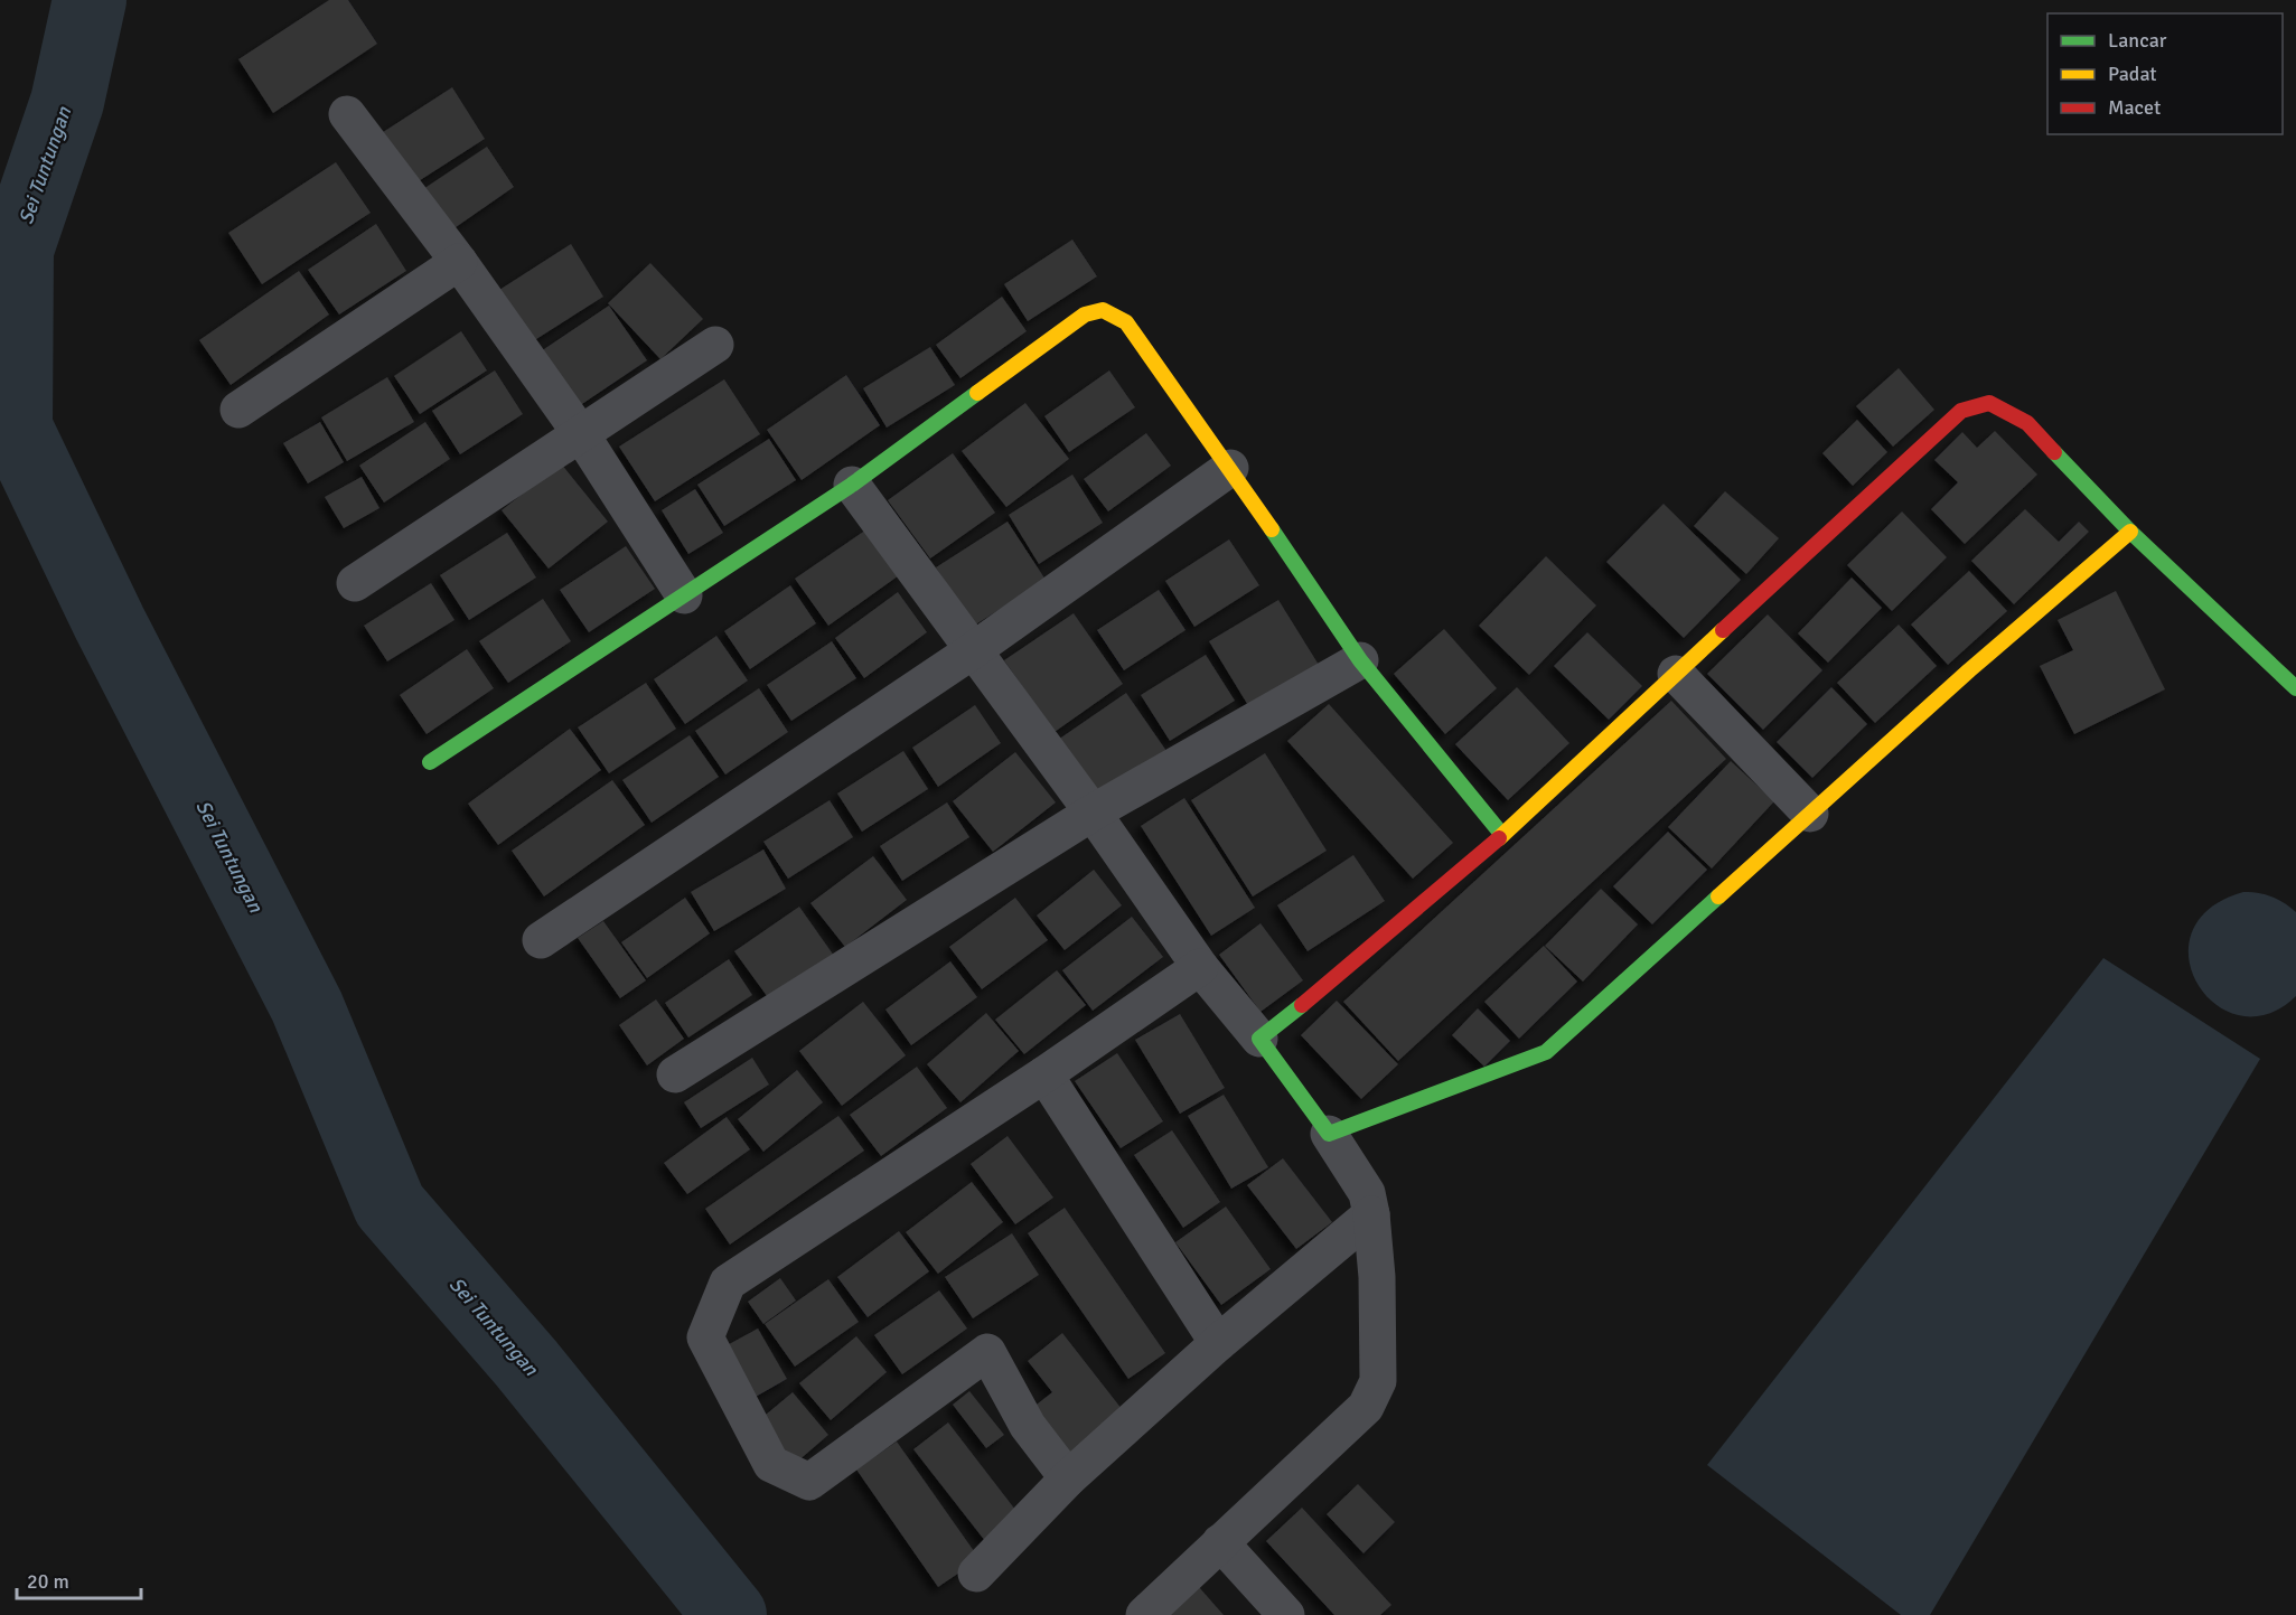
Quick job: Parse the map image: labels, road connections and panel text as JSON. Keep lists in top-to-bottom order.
{
  "water": ["Sei Tuntungan"],
  "legend": ["Lancar", "Padat", "Macet"],
  "scale_bar": "20 m"
}
